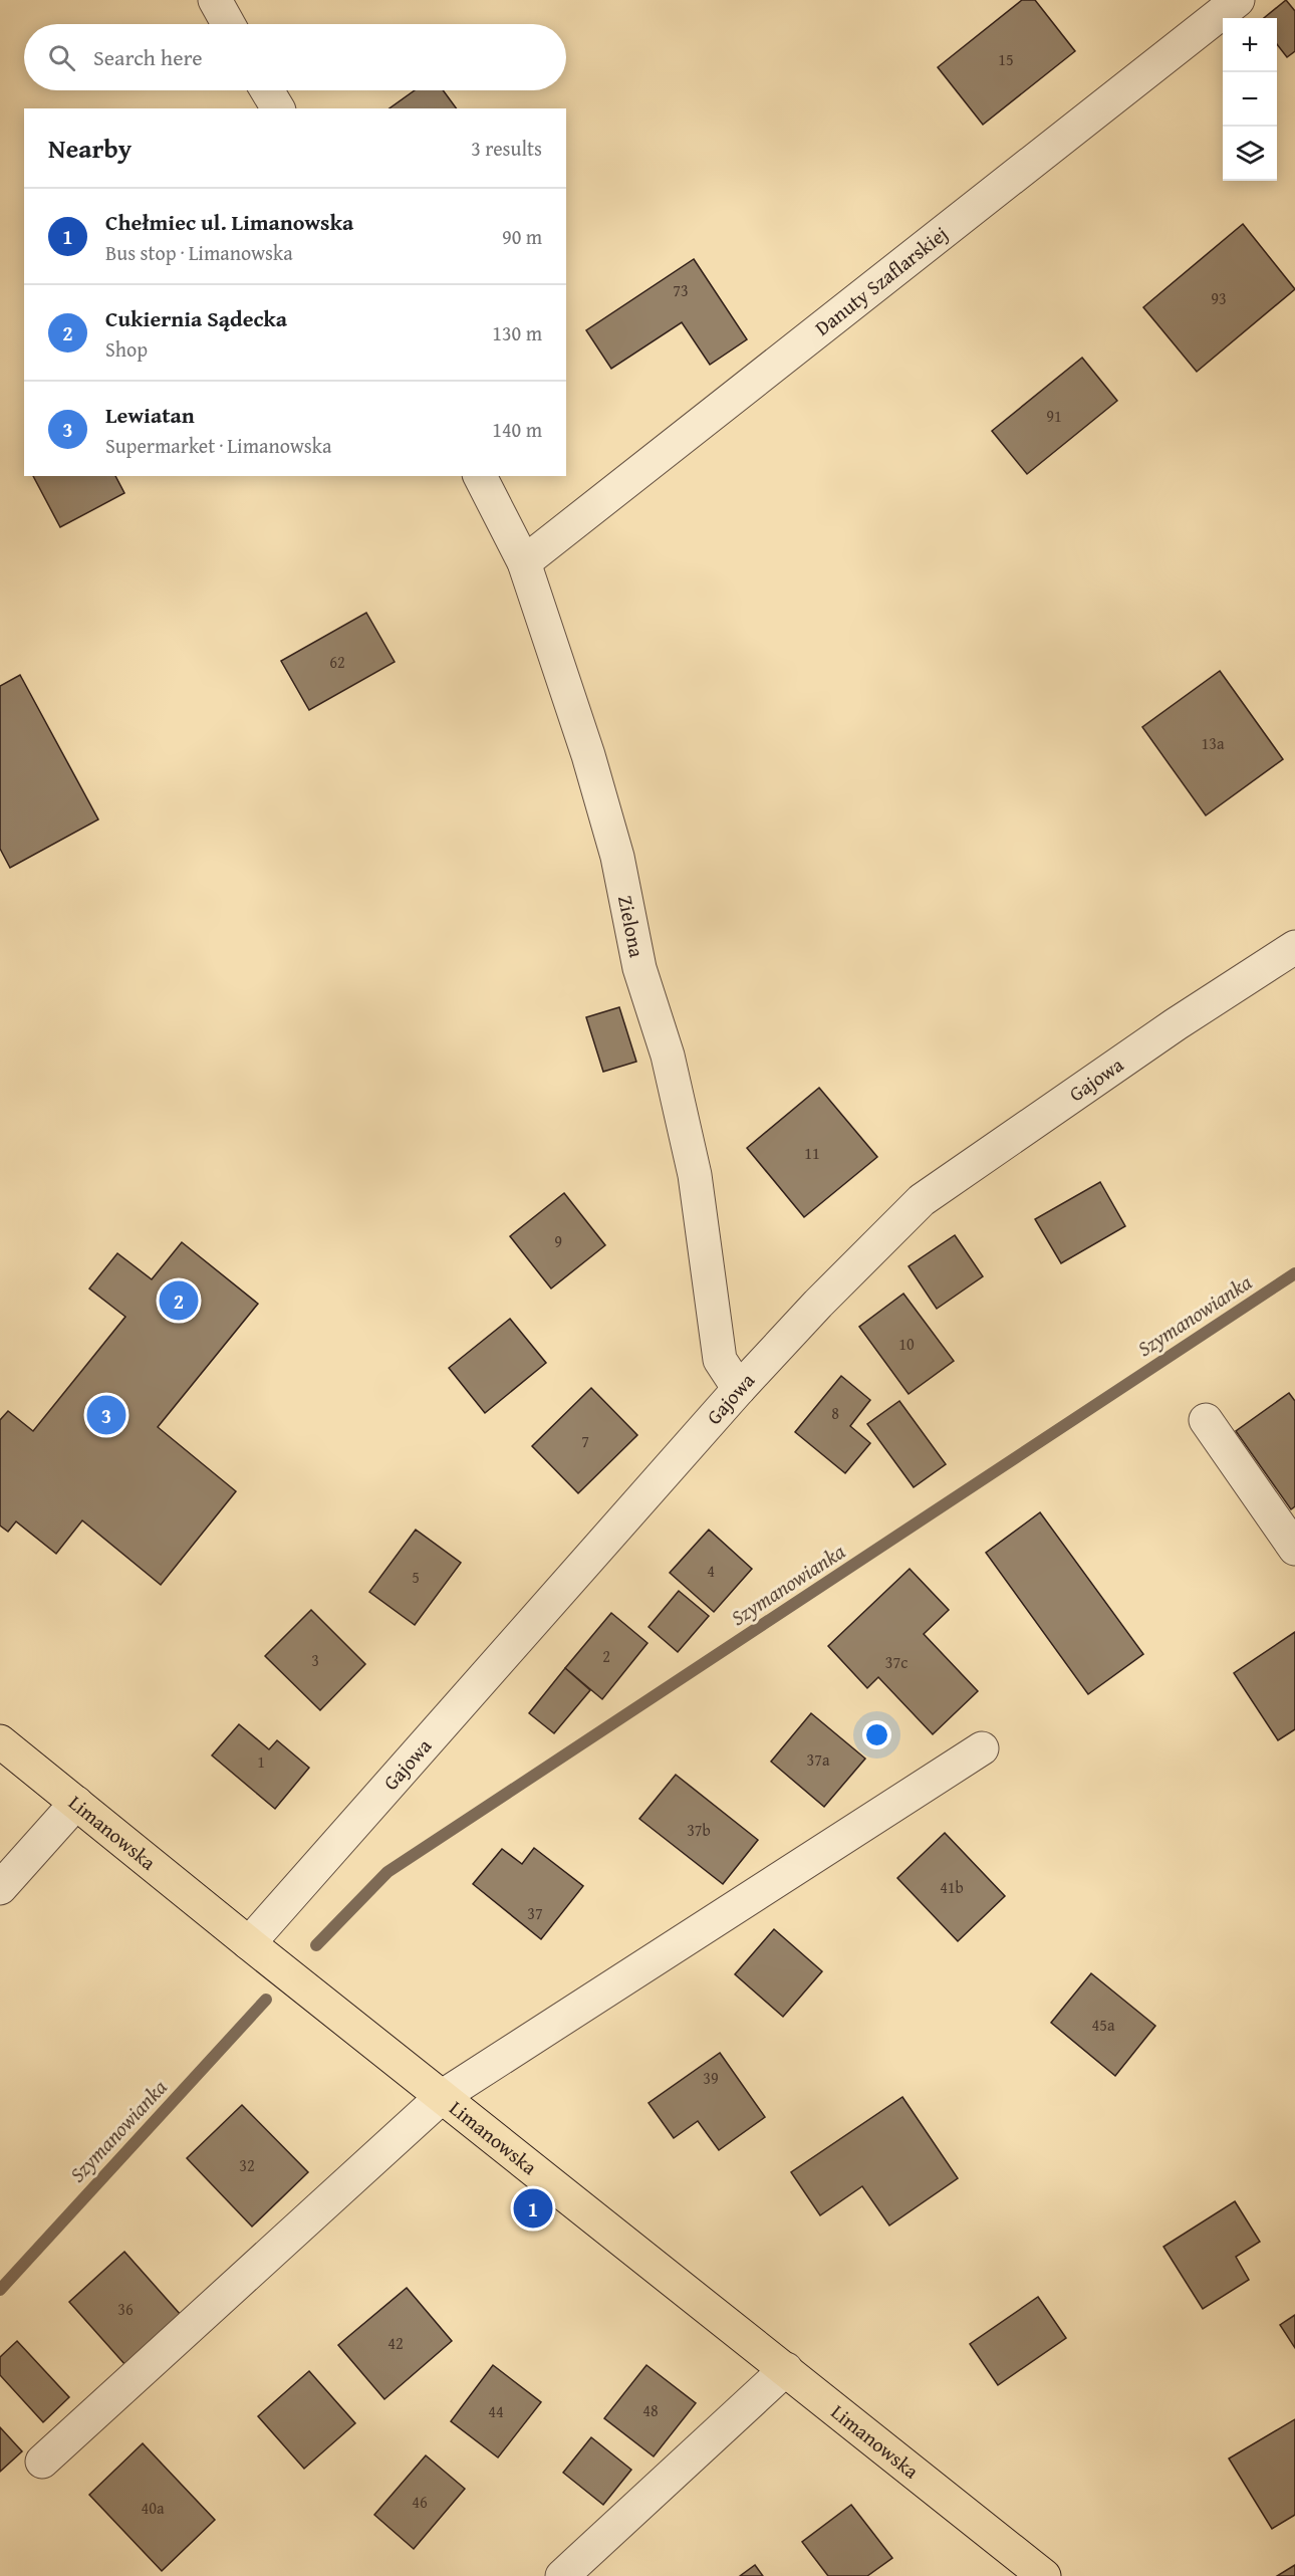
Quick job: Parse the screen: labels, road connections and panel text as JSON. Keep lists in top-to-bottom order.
{
  "streets": {
    "main road": ["Limanowska"],
    "street": ["Danuty Szaflarskiej", "Zielona", "Gajowa"]
  },
  "crossings": [
    ["Danuty Szaflarskiej", "Zielona"],
    ["Zielona", "Gajowa"],
    ["Gajowa", "Limanowska"]
  ],
  "water": ["Szymanowianka"],
  "house_numbers": [
    "15",
    "73",
    "93",
    "91",
    "62",
    "13a",
    "11",
    "9",
    "10",
    "8",
    "7",
    "4",
    "5",
    "2",
    "3",
    "37c",
    "37a",
    "1",
    "37b",
    "41b",
    "37",
    "45a",
    "39",
    "32",
    "36",
    "42",
    "48",
    "44",
    "46",
    "40a"
  ],
  "page": {
    "map_buttons": ["+", "−"],
    "search": "Search here",
    "heading": ["Nearby", "3 results"],
    "list": [
      {
        "mark": "1",
        "name": "Chełmiec ul. Limanowska",
        "note": "Bus stop · Limanowska",
        "value": "90 m"
      },
      {
        "mark": "2",
        "name": "Cukiernia Sądecka",
        "note": "Shop",
        "value": "130 m"
      },
      {
        "mark": "3",
        "name": "Lewiatan",
        "note": "Supermarket · Limanowska",
        "value": "140 m"
      }
    ],
    "pins": ["2", "3", "1"]
  }
}
